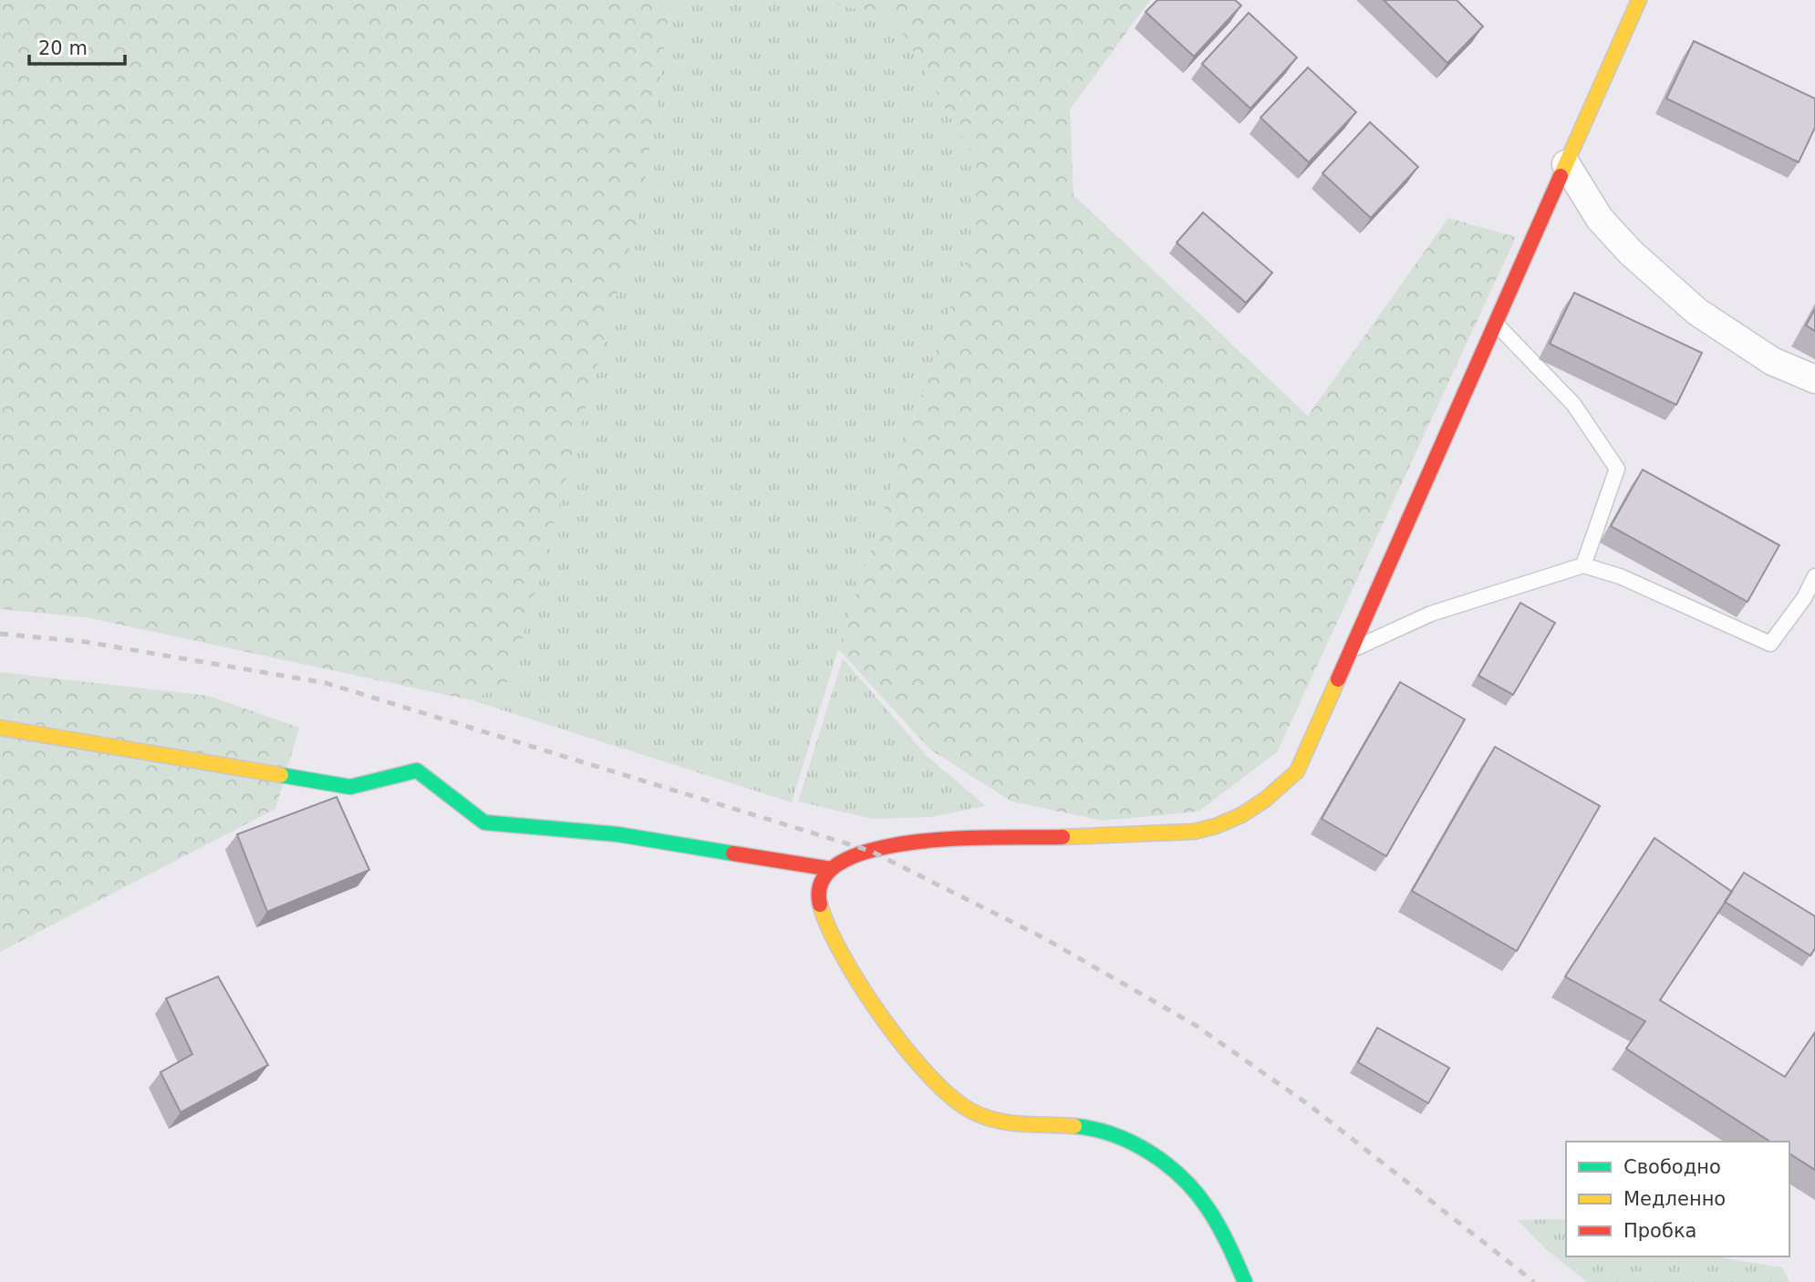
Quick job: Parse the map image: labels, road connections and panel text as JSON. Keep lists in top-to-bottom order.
{
  "legend": ["Свободно", "Медленно", "Пробка"],
  "scale_bar": "20 m"
}
